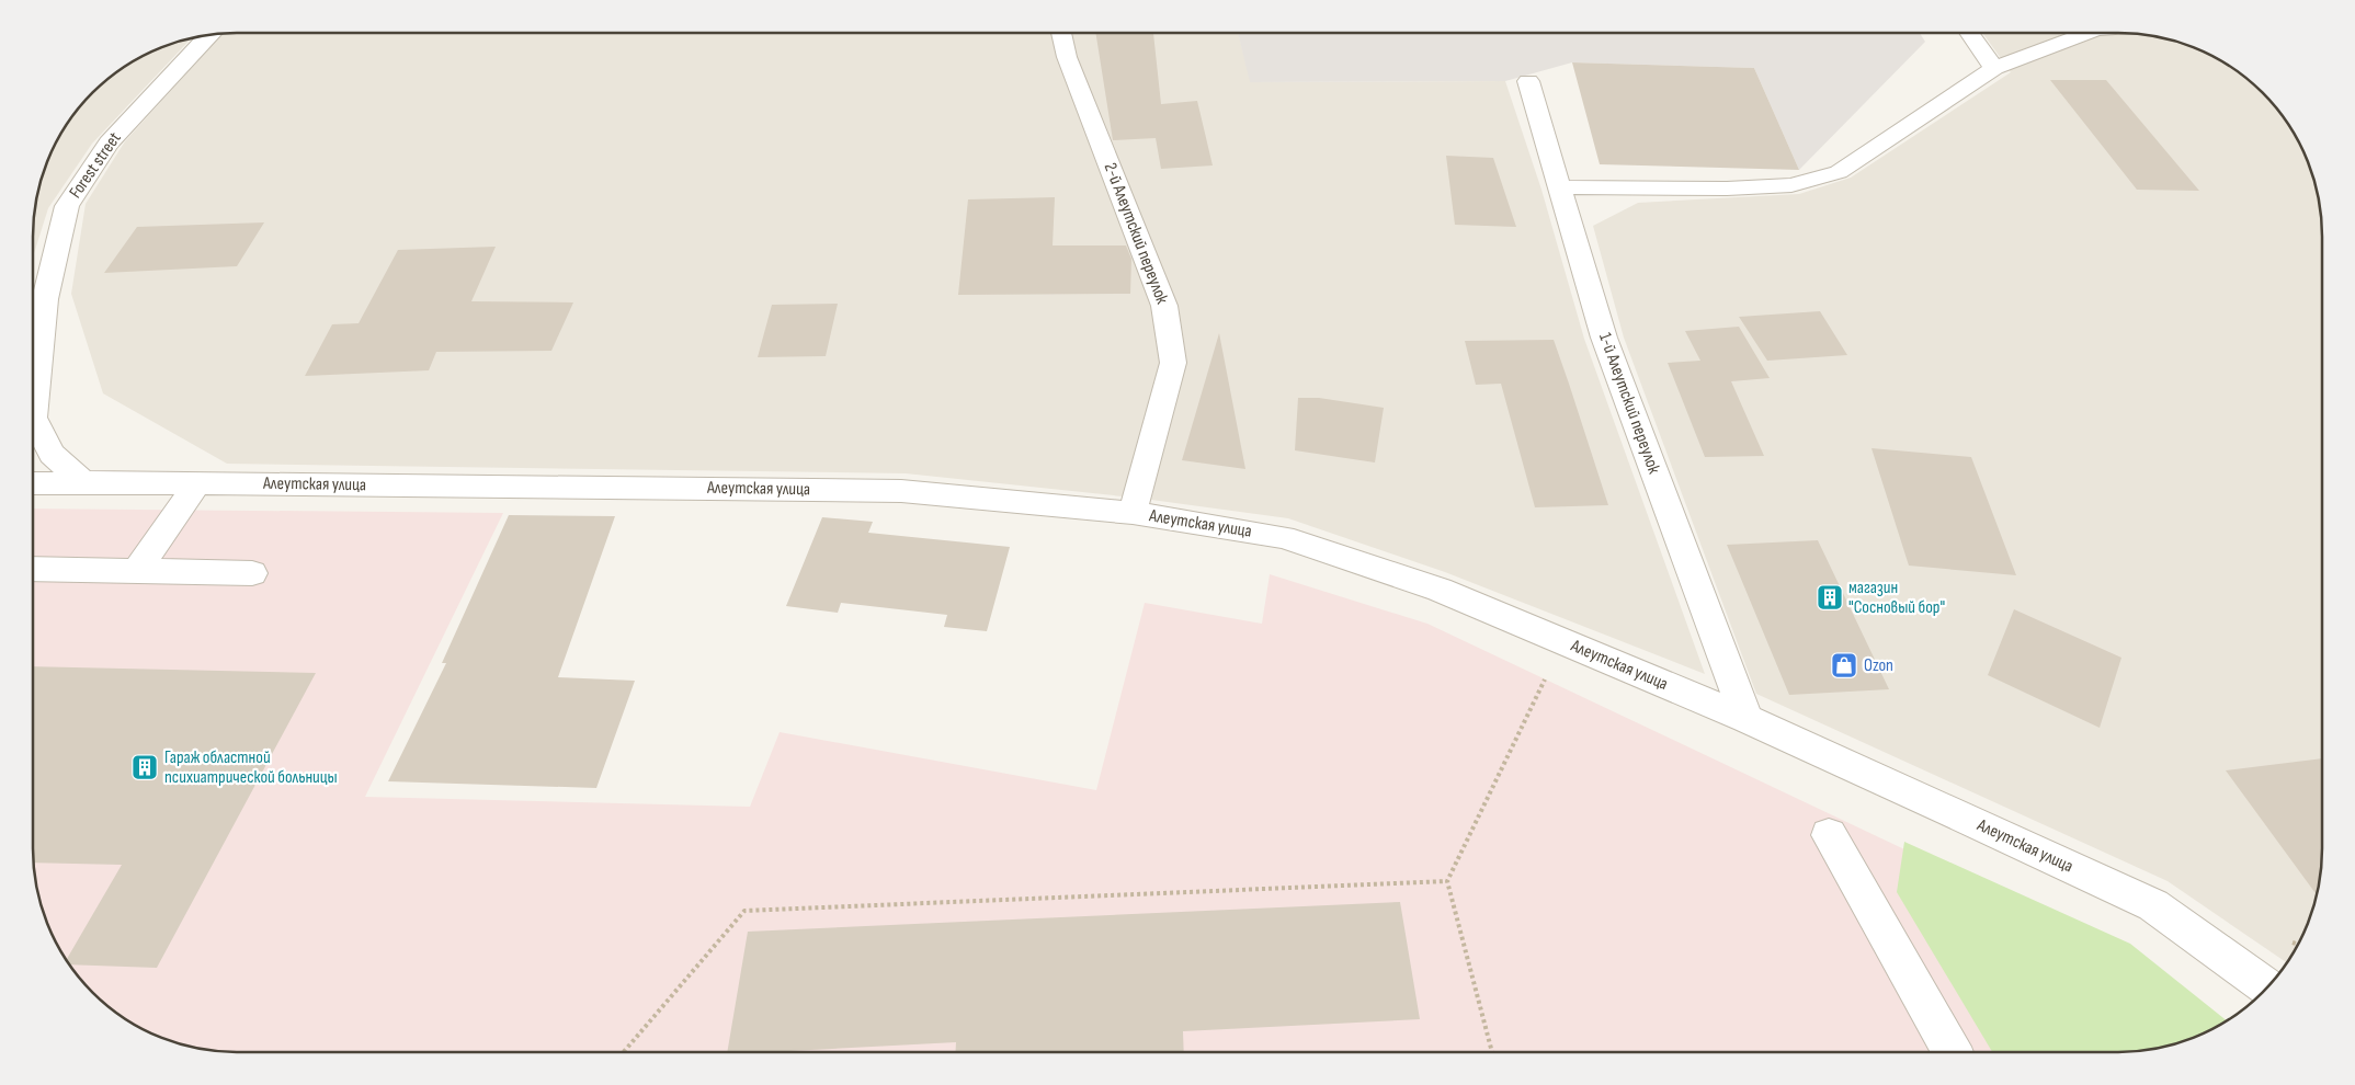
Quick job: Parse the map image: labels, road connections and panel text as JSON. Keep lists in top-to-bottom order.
{
  "streets": {
    "street": [
      "Forest street",
      "2-й Алеутский переулок",
      "1-й Алеутский переулок",
      "Алеутская улица"
    ]
  },
  "crossings": [
    ["Forest street", "Алеутская улица"],
    ["2-й Алеутский переулок", "Алеутская улица"],
    ["1-й Алеутский переулок", "Алеутская улица"]
  ],
  "places": {
    "building": ["магазин \"Сосновый бор\"", "Гараж областной психиатрической больницы"],
    "shop": ["Ozon"]
  }
}
